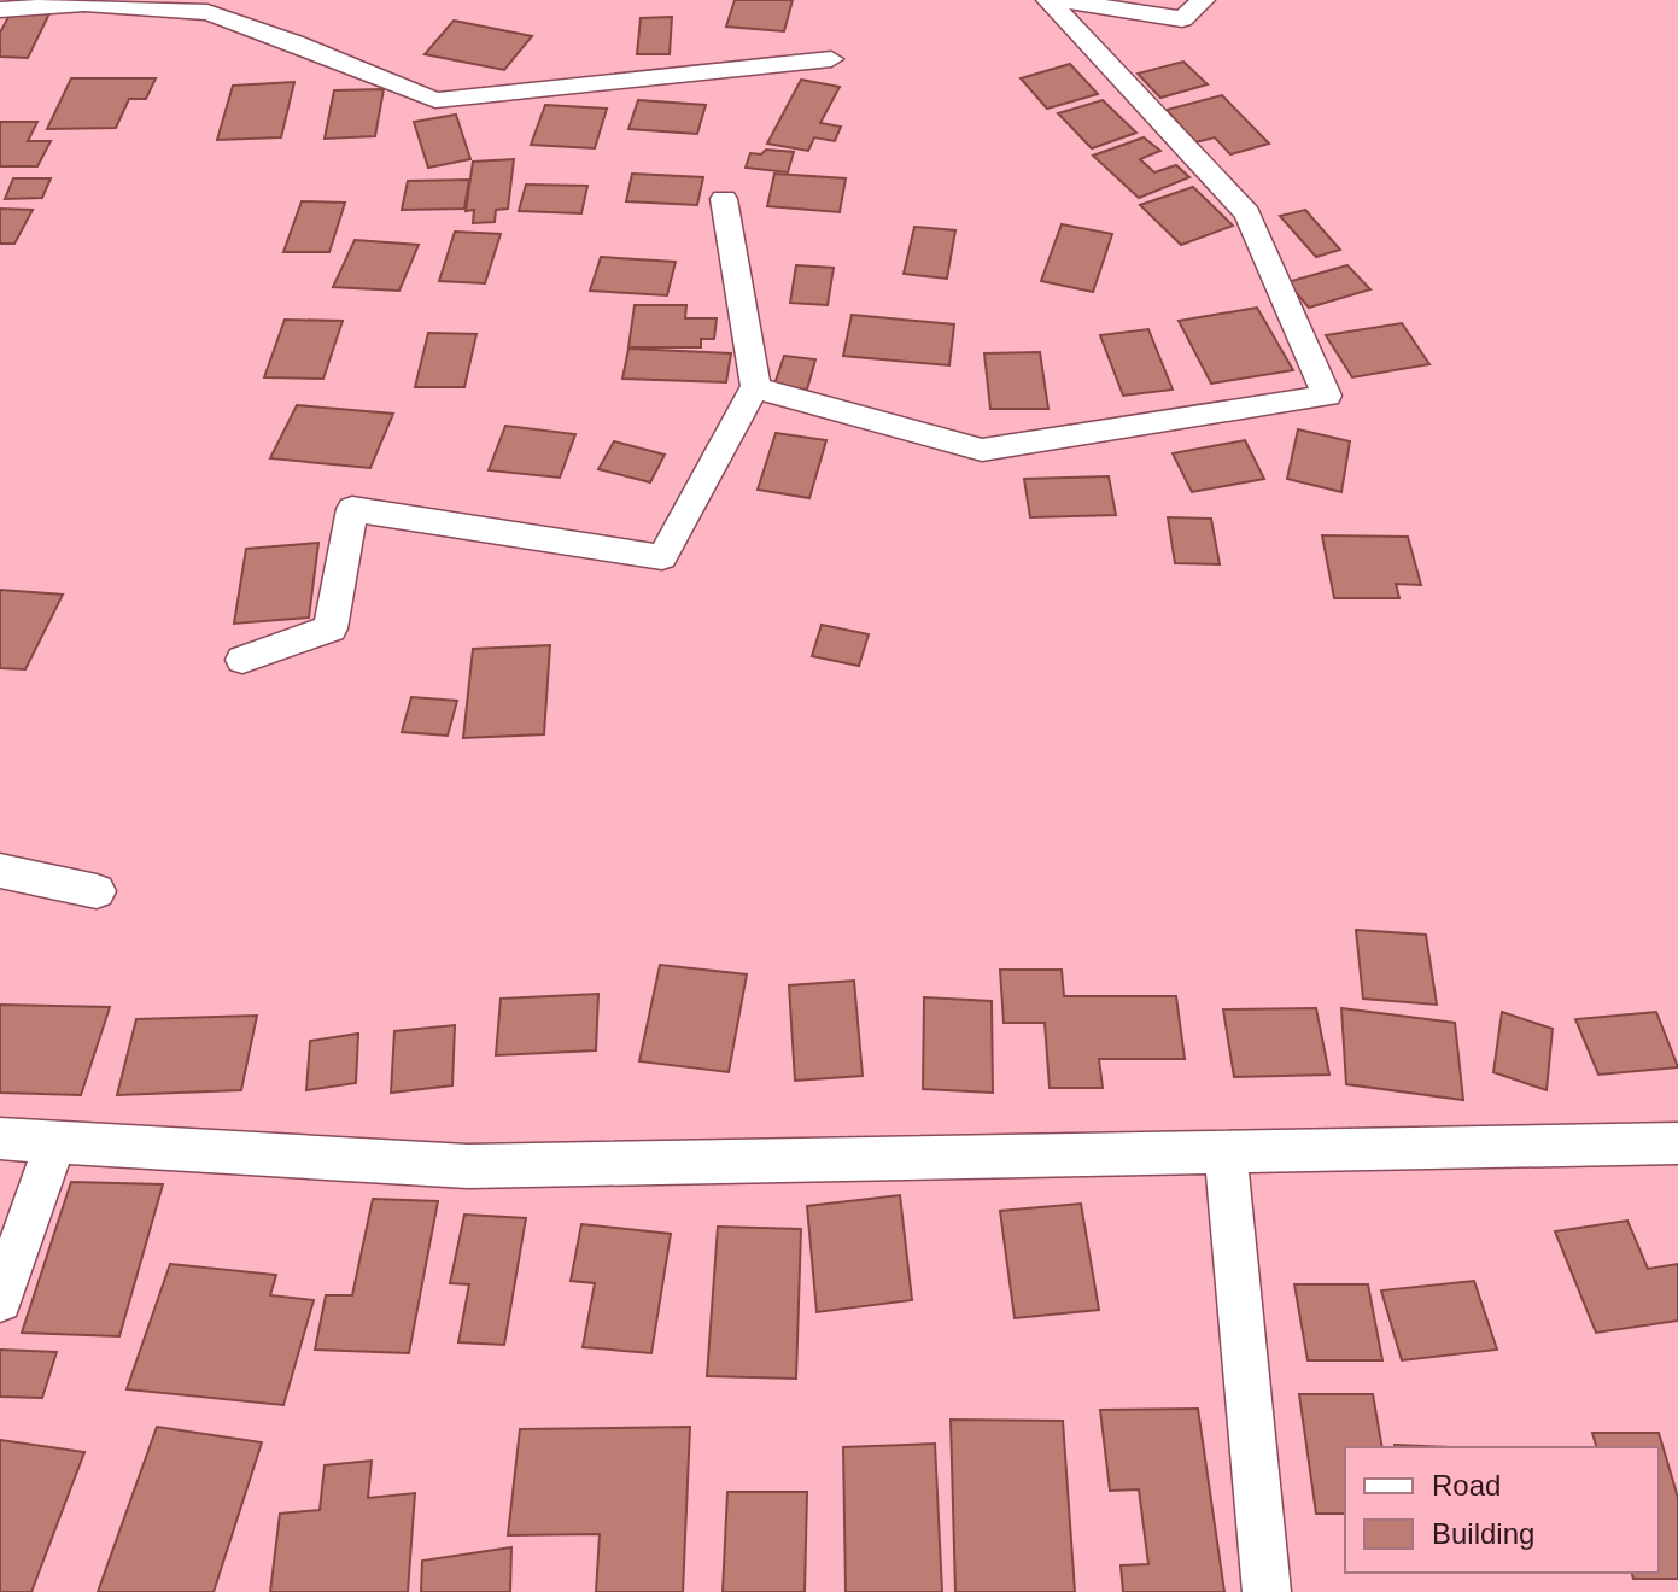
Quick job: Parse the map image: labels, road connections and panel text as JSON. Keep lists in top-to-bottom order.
{
  "legend": ["Road", "Building"]
}
